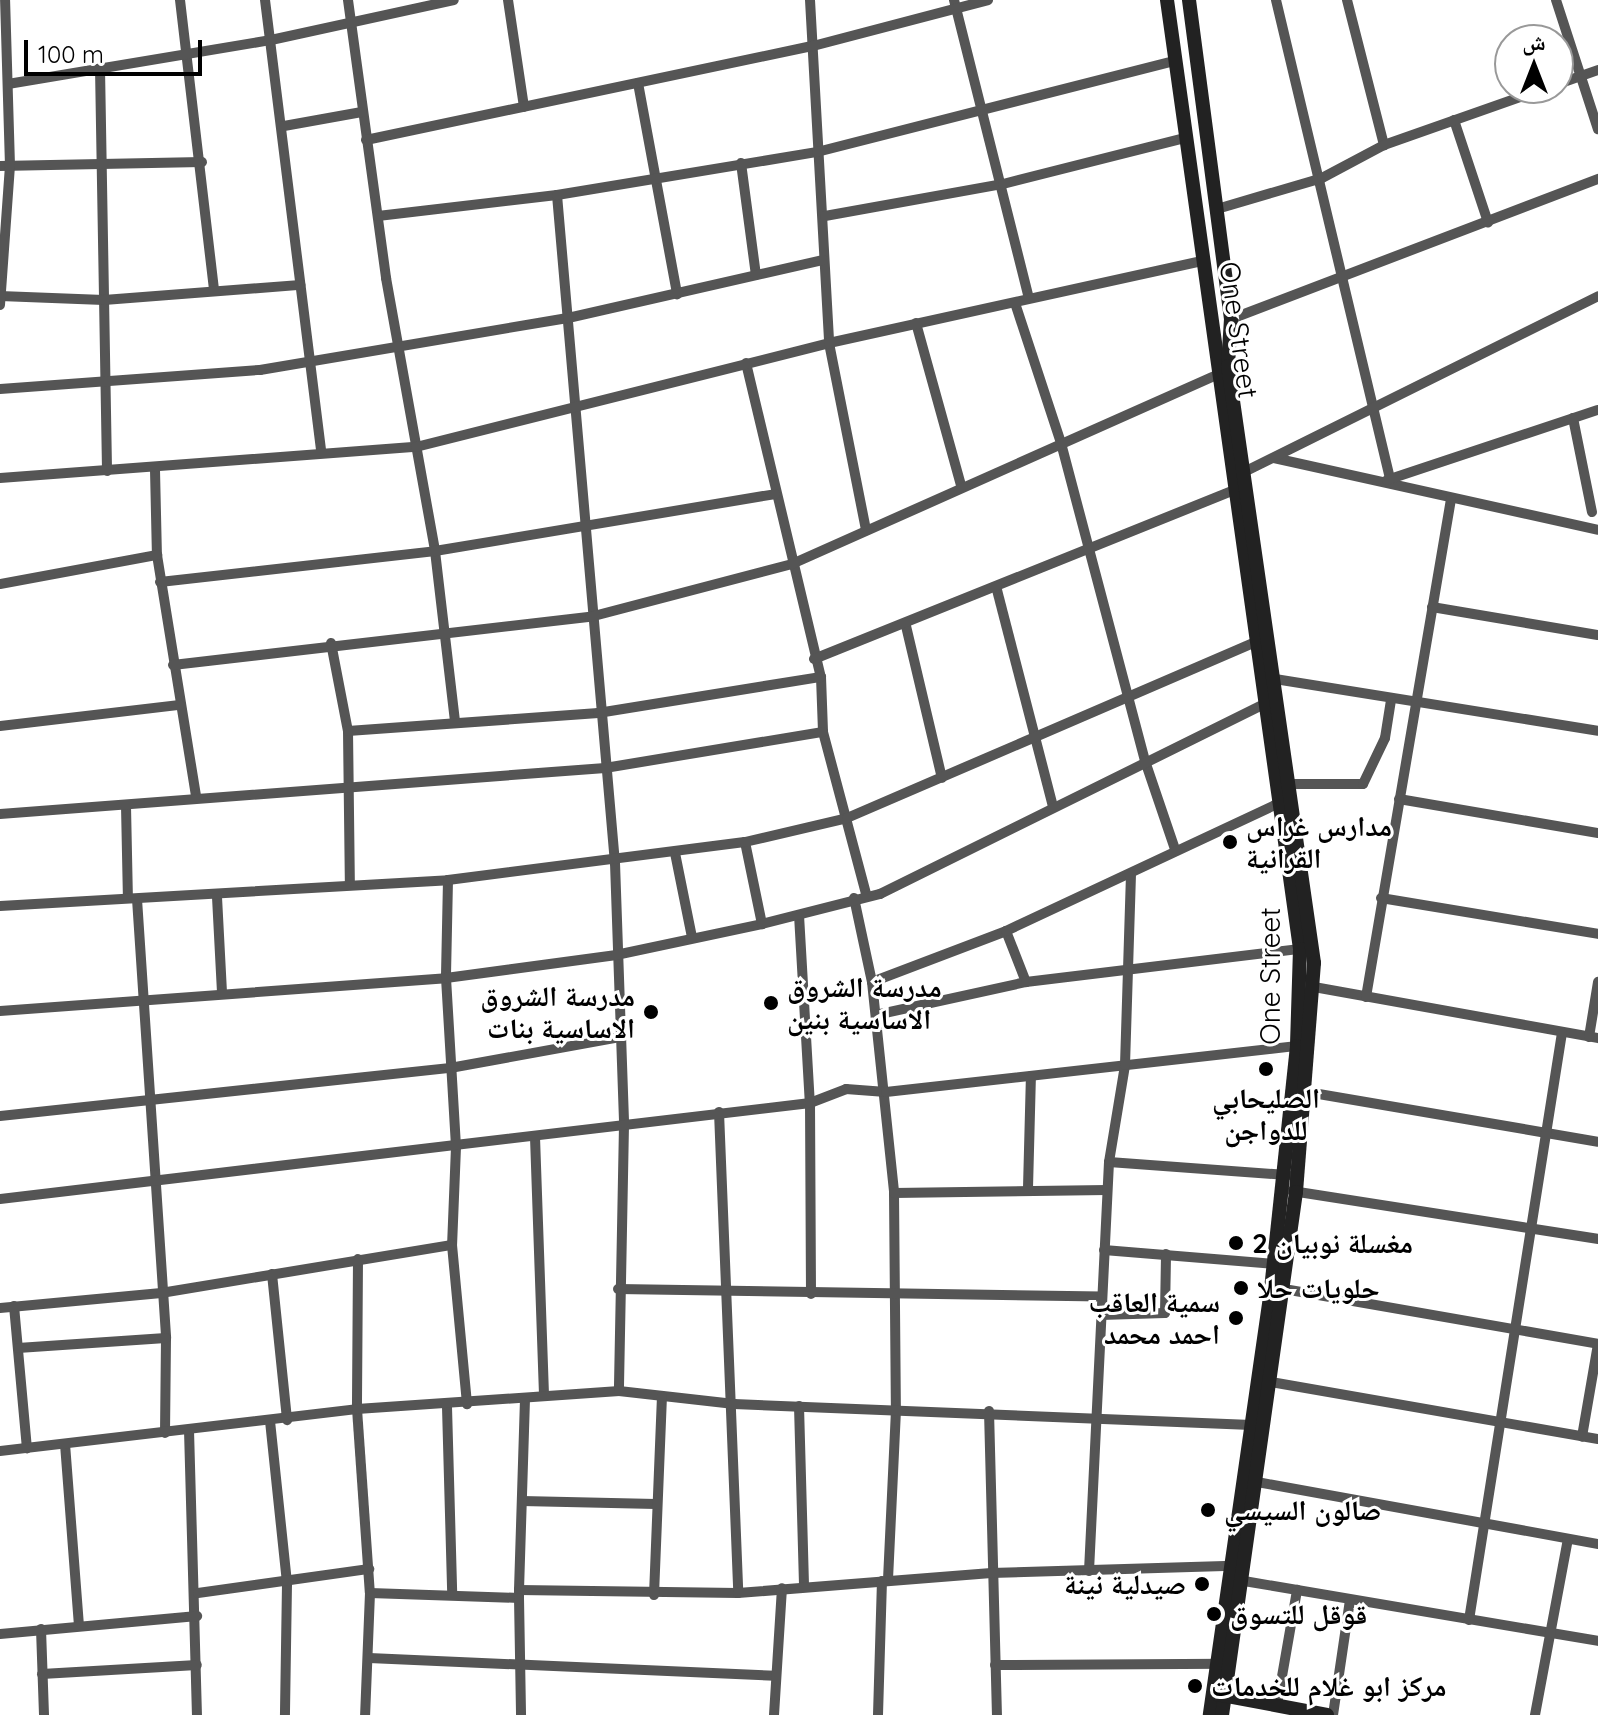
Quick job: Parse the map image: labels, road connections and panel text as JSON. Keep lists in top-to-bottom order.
{
  "streets": {
    "street": ["One Street"]
  },
  "places": [
    "مدارس غراس القرانية",
    "مدرسة الشروق الاساسية بنين",
    "مدرسة الشروق الاساسية بنات",
    "الصليحابي للدواجن",
    "مغسلة نوبيان 2",
    "حلويات حلا",
    "سمية العاقب احمد محمد",
    "صالون السيسي",
    "صيدلية نينة",
    "قوقل للتسوق",
    "مركز ابو غلام للخدمات"
  ],
  "scale_bar": "100 m",
  "north": "top"
}
